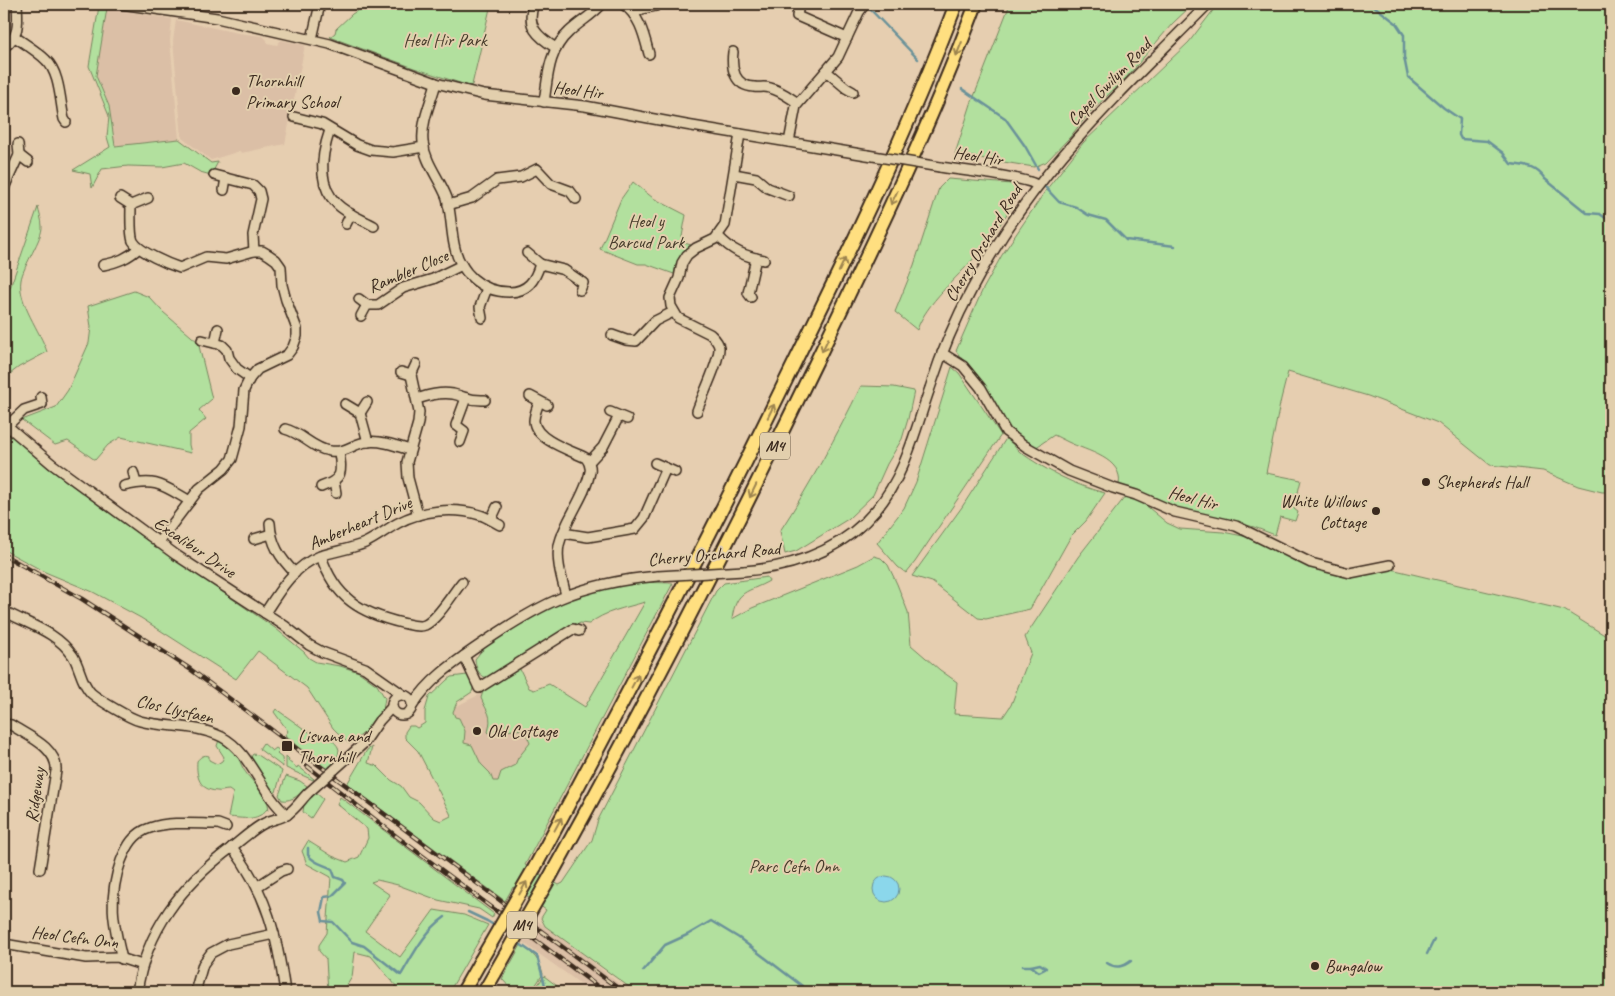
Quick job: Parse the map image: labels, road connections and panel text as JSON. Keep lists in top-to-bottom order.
{
  "streets": {
    "highway": ["M4"],
    "street": [
      "Capel Gwilym Road",
      "Heol Hir",
      "Cherry Orchard Road",
      "Rambler Close",
      "Amberheart Drive",
      "Excalibur Drive",
      "Clos Llysfaen",
      "Ridgeway",
      "Heol Cefn Onn"
    ]
  },
  "crossings": [
    ["Capel Gwilym Road", "Heol Hir"],
    ["Capel Gwilym Road", "Cherry Orchard Road"],
    ["Heol Hir", "Cherry Orchard Road"],
    ["Cherry Orchard Road", "Excalibur Drive"],
    ["Cherry Orchard Road", "Clos Llysfaen"],
    ["Cherry Orchard Road", "Heol Cefn Onn"],
    ["Amberheart Drive", "Excalibur Drive"]
  ],
  "parks": ["Heol Hir Park", "Heol y Barcud Park", "Parc Cefn Onn"],
  "places": {
    "other": [
      "Thornhill Primary School",
      "Shepherds Hall",
      "White Willows Cottage",
      "Old Cottage",
      "Bungalow"
    ],
    "transit": ["Lisvane and Thornhill"]
  }
}
